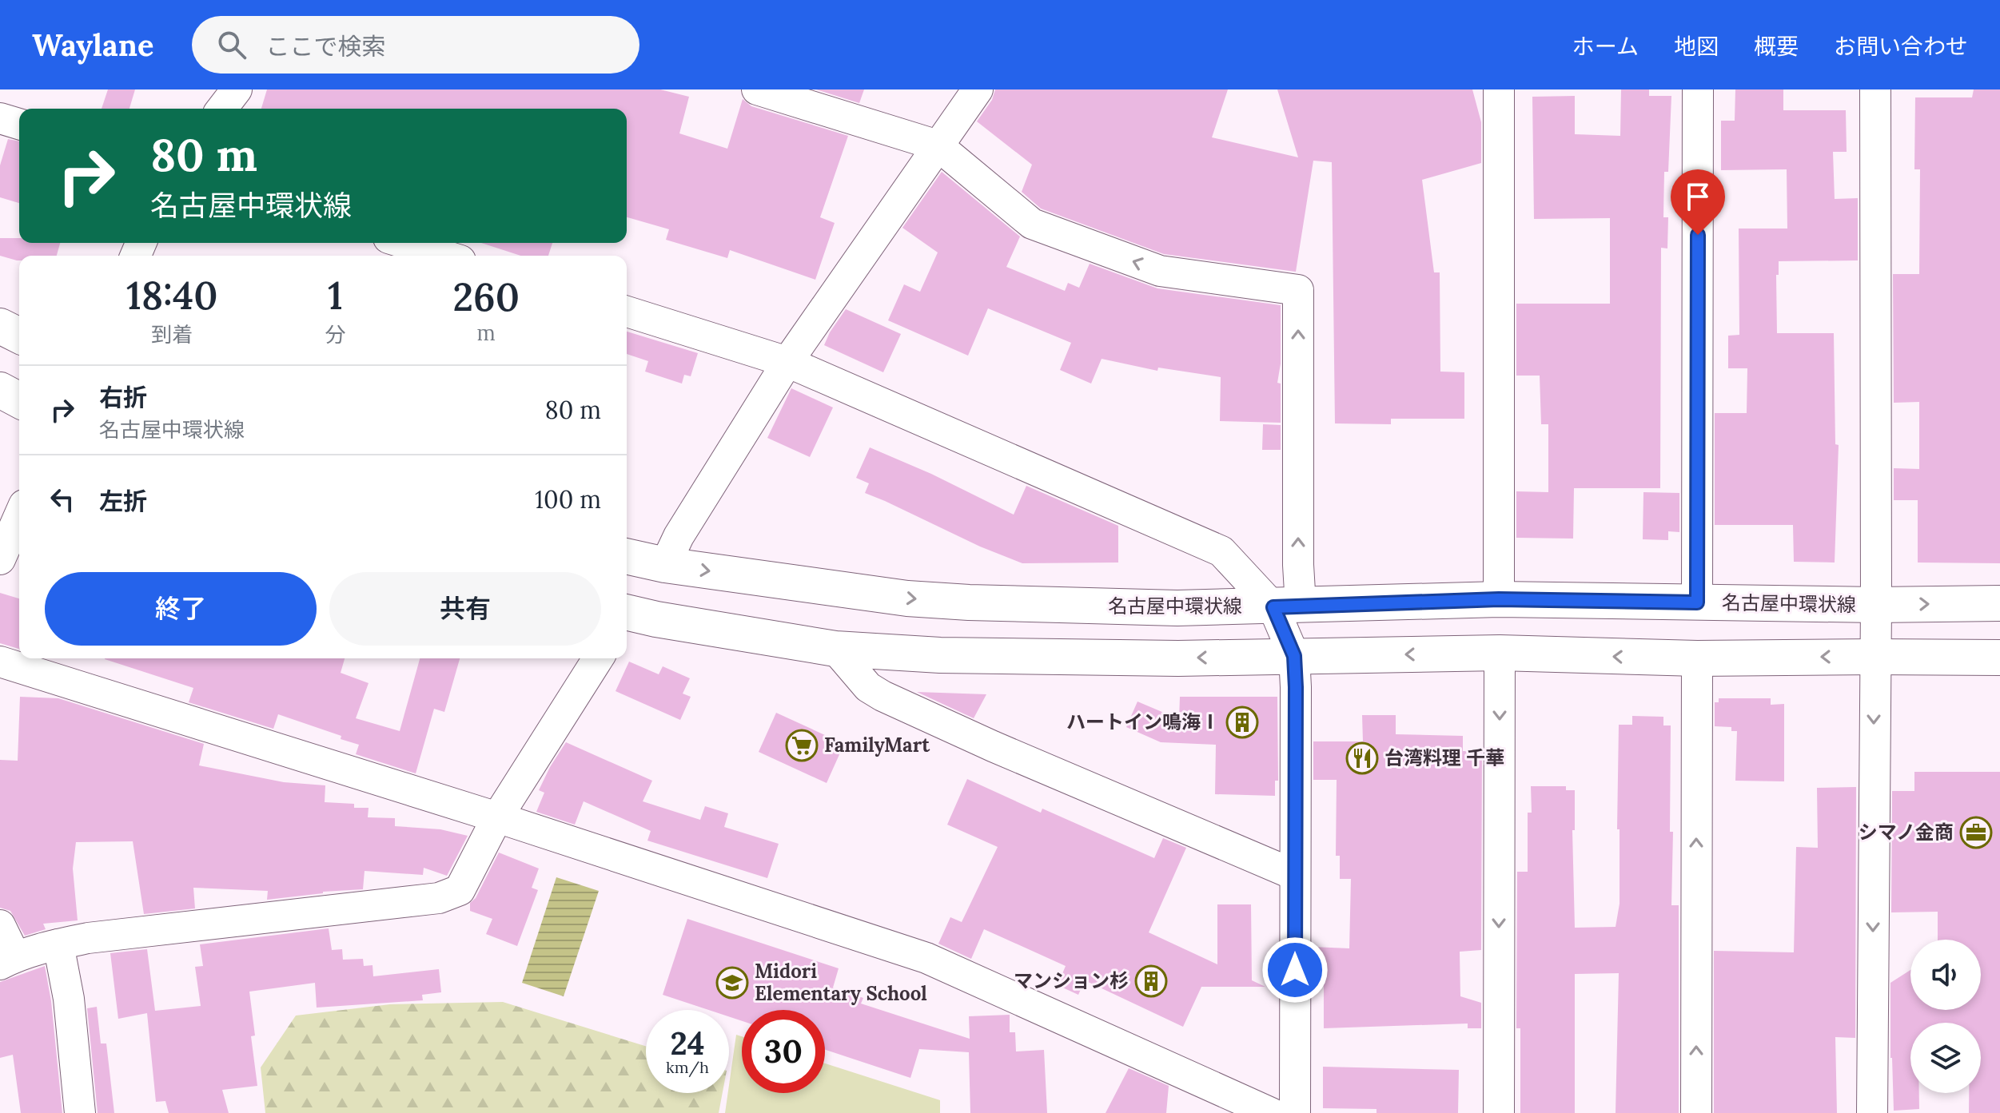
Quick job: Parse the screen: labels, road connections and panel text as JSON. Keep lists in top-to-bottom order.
{
  "streets": {
    "main road": ["名古屋中環状線"]
  },
  "places": {
    "building": ["ハートイン鳴海Ⅰ", "マンション杉"],
    "supermarket": ["FamilyMart"],
    "restaurant": ["台湾料理 千華"],
    "office": ["シマノ金商"],
    "school or university": ["Midori Elementary School"]
  },
  "page": {
    "header": "Waylane",
    "search": "ここで検索",
    "nav": [
      "ホーム",
      "地図",
      "概要",
      "お問い合わせ"
    ],
    "turn": ["80 m", "名古屋中環状線"],
    "eta": [
      "18:40",
      "到着",
      "1",
      "分",
      "260",
      "m"
    ],
    "list": [
      {
        "name": "右折",
        "note": "名古屋中環状線",
        "value": "80 m"
      },
      {
        "name": "左折",
        "value": "100 m"
      }
    ],
    "buttons": ["終了", "共有"],
    "speed": "24 km/h",
    "limit": "30"
  }
}
